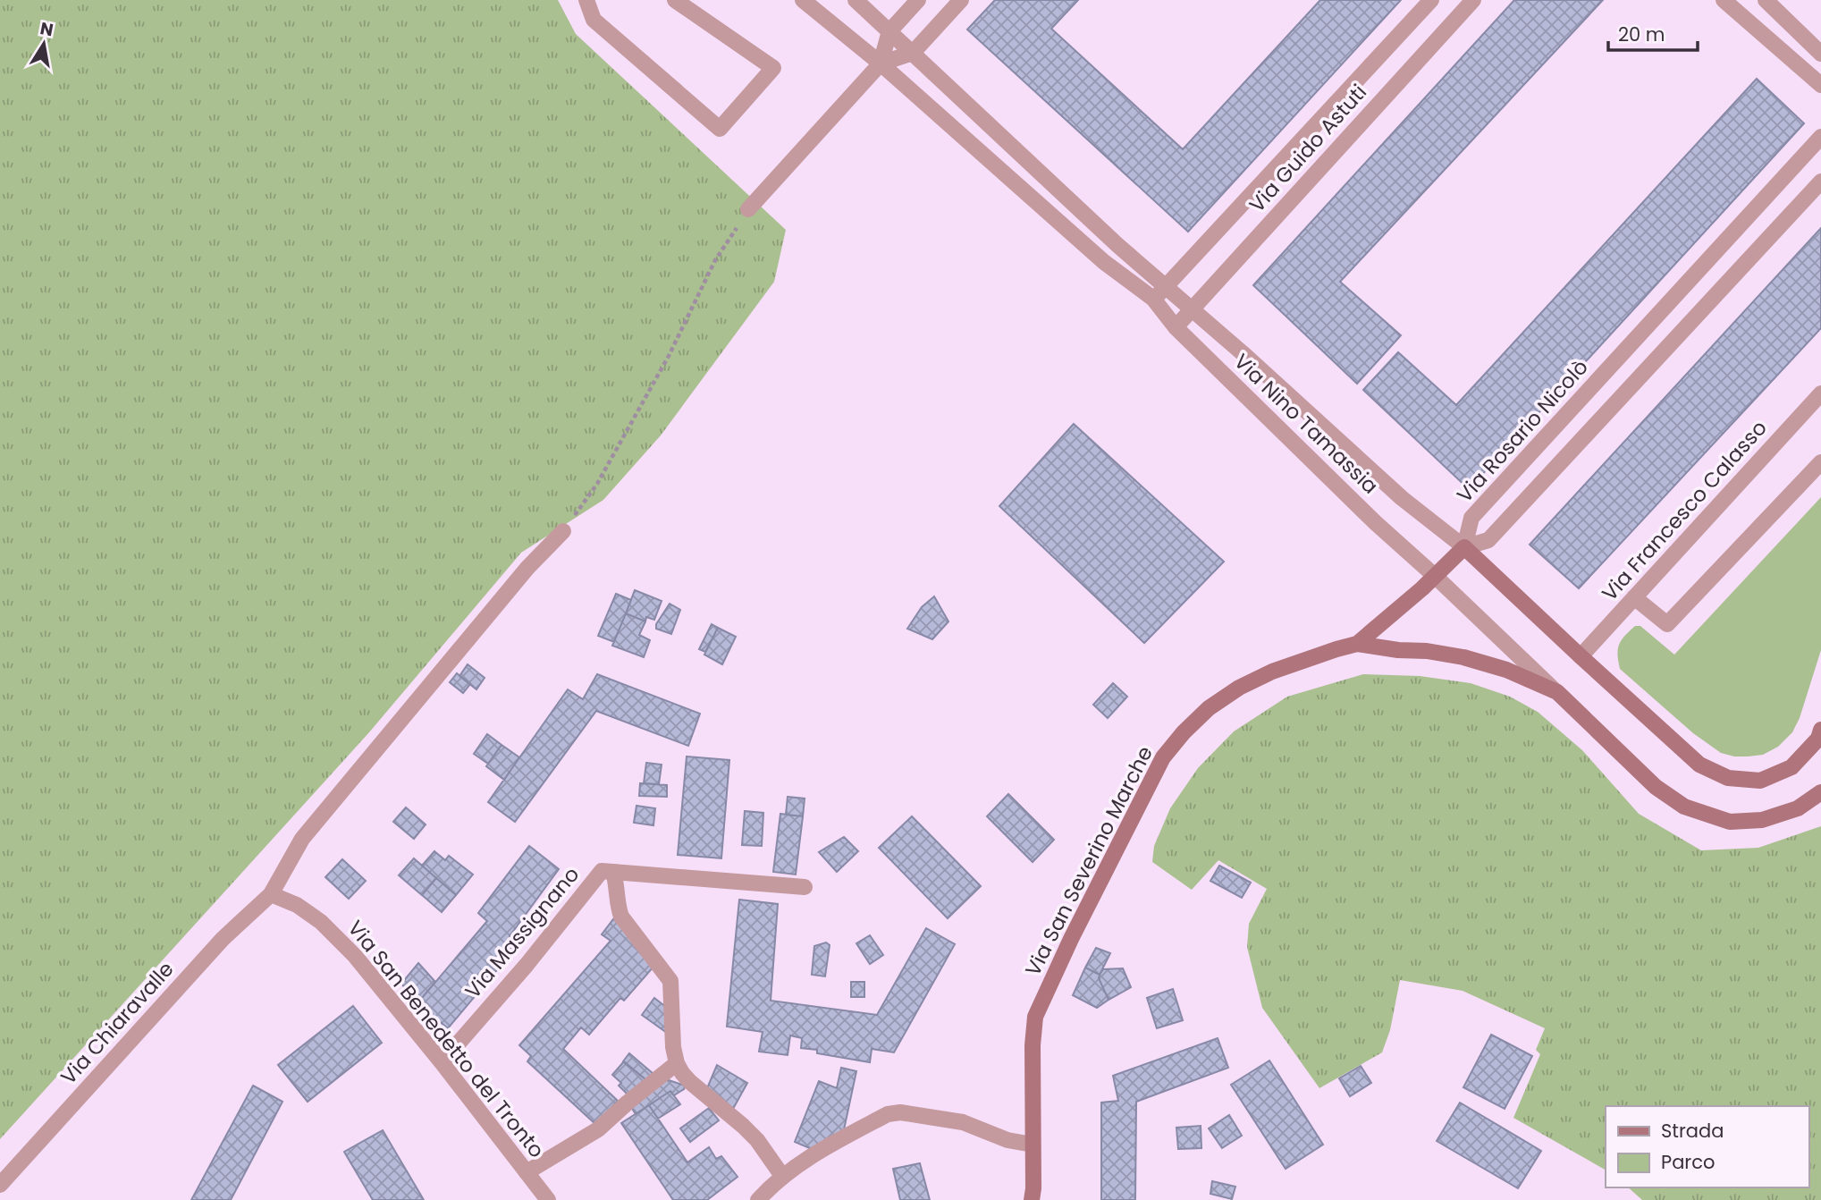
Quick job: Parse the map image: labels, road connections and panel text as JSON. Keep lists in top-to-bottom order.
{
  "streets": {
    "street": [
      "Via Guido Astuti",
      "Via Nino Tamassia",
      "Via Rosario Nicolò",
      "Via Francesco Calasso",
      "Via San Severino Marche",
      "Via Massignano",
      "Via Chiaravalle",
      "Via San Benedetto del Tronto"
    ]
  },
  "crossings": [
    ["Via Guido Astuti", "Via Nino Tamassia"],
    ["Via Nino Tamassia", "Via Rosario Nicolò"],
    ["Via Nino Tamassia", "Via Francesco Calasso"],
    ["Via Nino Tamassia", "Via San Severino Marche"],
    ["Via Rosario Nicolò", "Via San Severino Marche"],
    ["Via Massignano", "Via San Benedetto del Tronto"],
    ["Via Chiaravalle", "Via San Benedetto del Tronto"]
  ],
  "legend": ["Strada", "Parco"],
  "scale_bar": "20 m",
  "north": "top"
}
